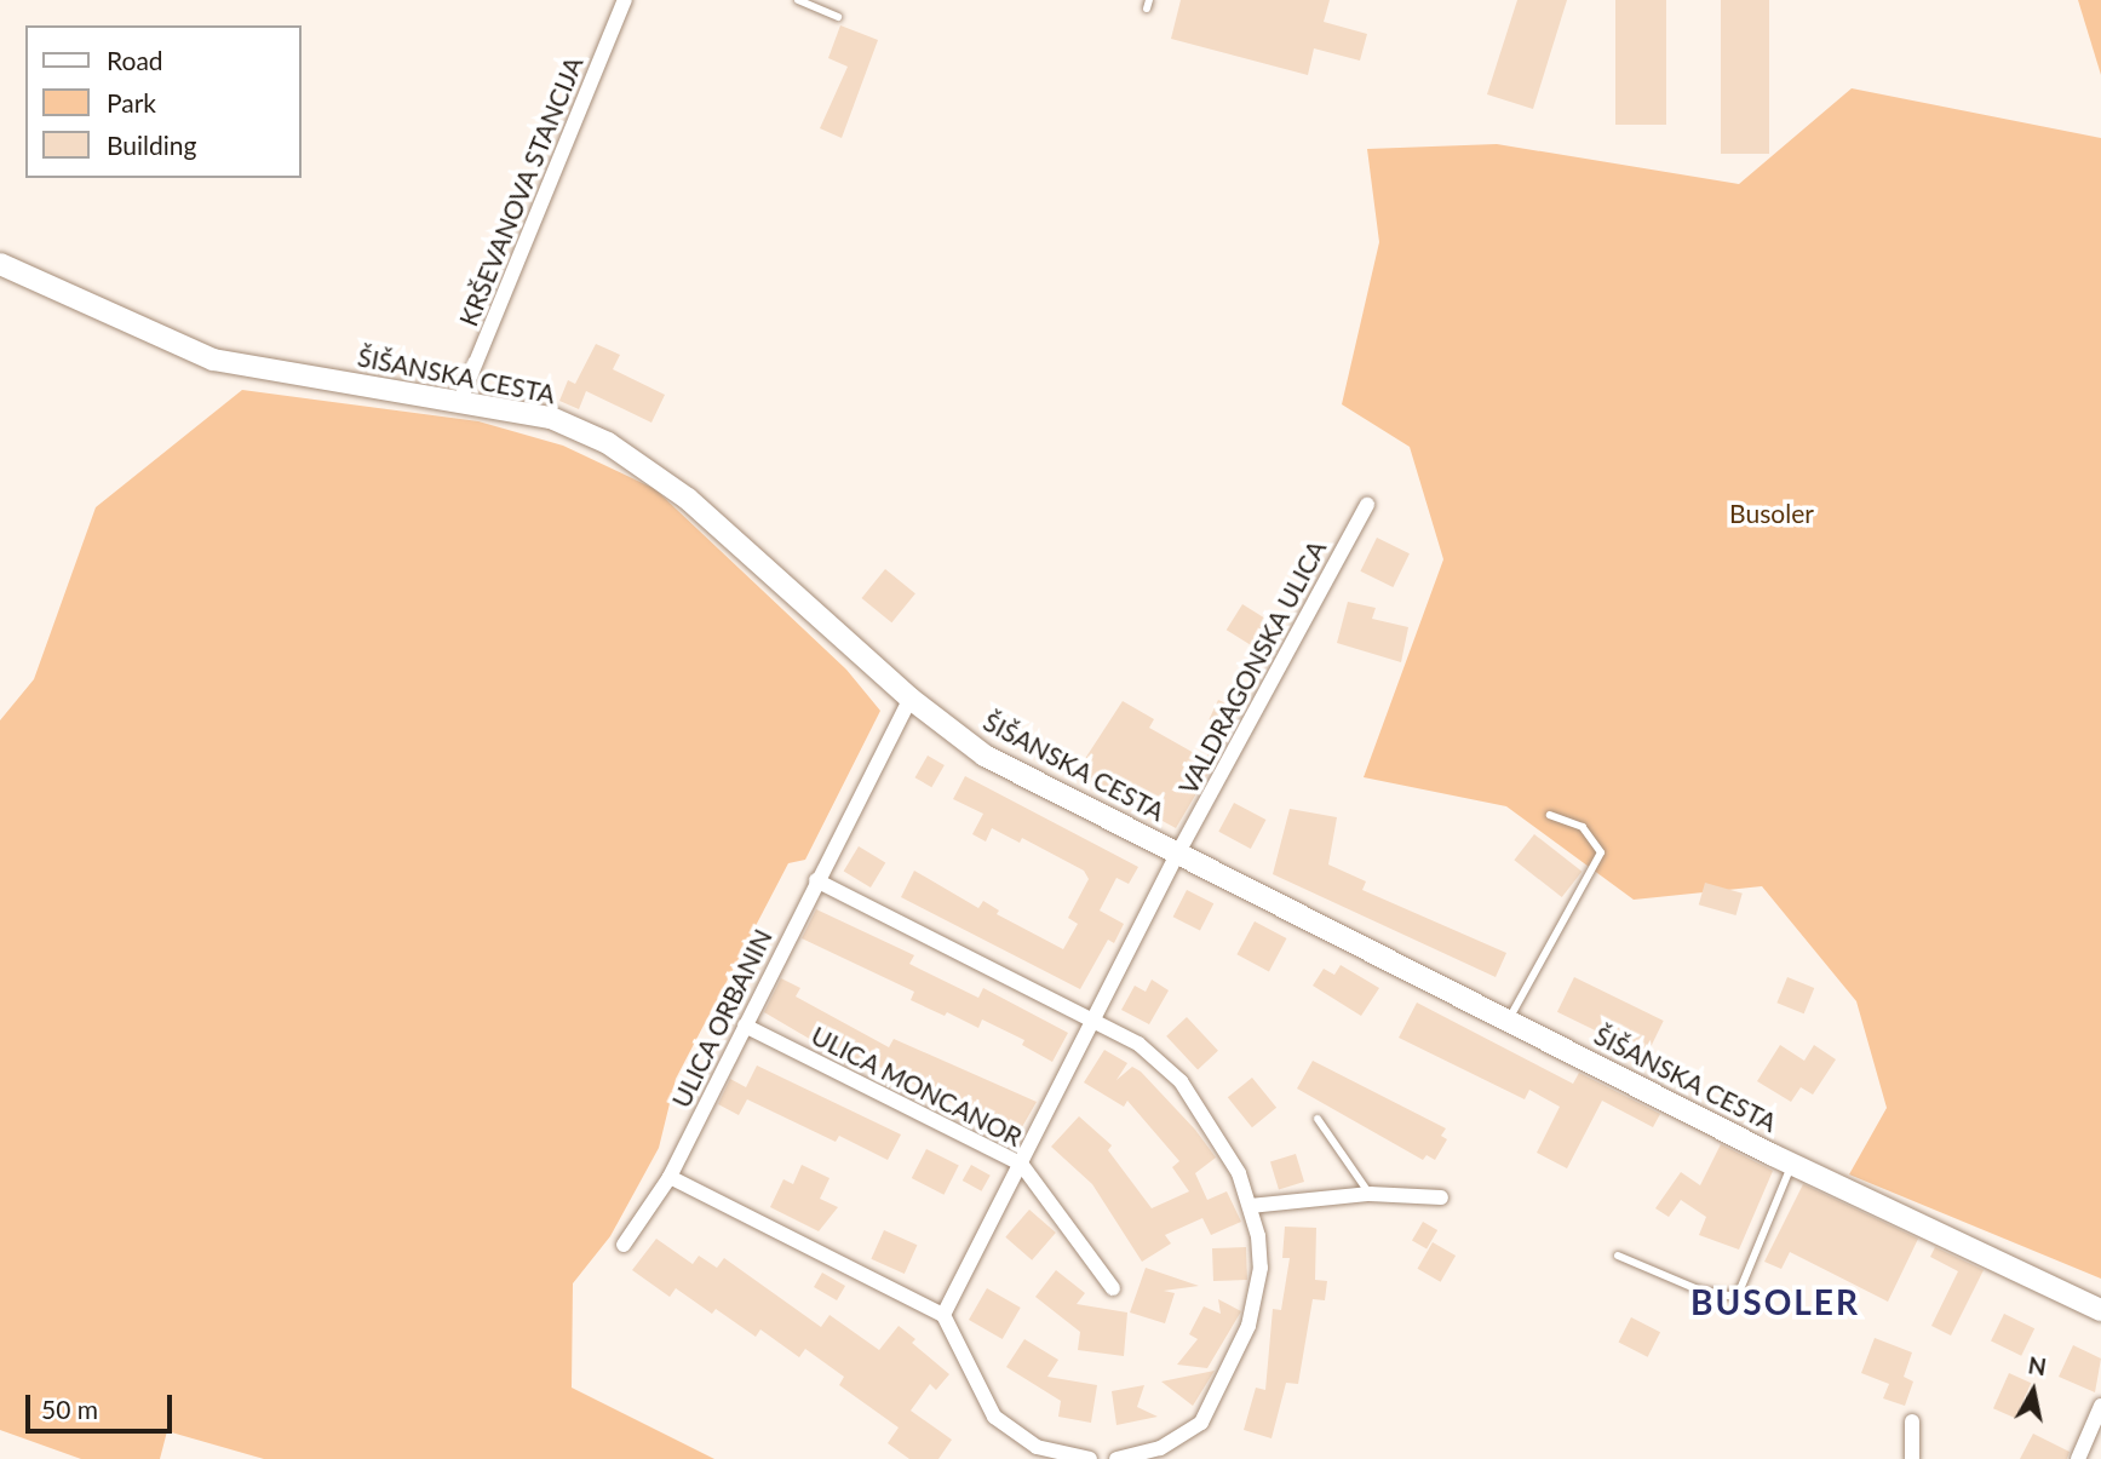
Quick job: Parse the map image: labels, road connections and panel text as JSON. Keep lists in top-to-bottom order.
{
  "streets": {
    "main road": ["ŠIŠANSKA CESTA"],
    "street": [
      "KRŠEVANOVA STANCIJA",
      "VALDRAGONSKA ULICA",
      "ULICA ORBANIN",
      "ULICA MONCANOR"
    ]
  },
  "crossings": [
    ["KRŠEVANOVA STANCIJA", "ŠIŠANSKA CESTA"],
    ["ŠIŠANSKA CESTA", "VALDRAGONSKA ULICA"],
    ["ŠIŠANSKA CESTA", "ULICA ORBANIN"],
    ["ULICA ORBANIN", "ULICA MONCANOR"]
  ],
  "districts": ["BUSOLER"],
  "parks": ["Busoler"],
  "legend": ["Road", "Park", "Building"],
  "scale_bar": "50 m",
  "north": "top"
}
